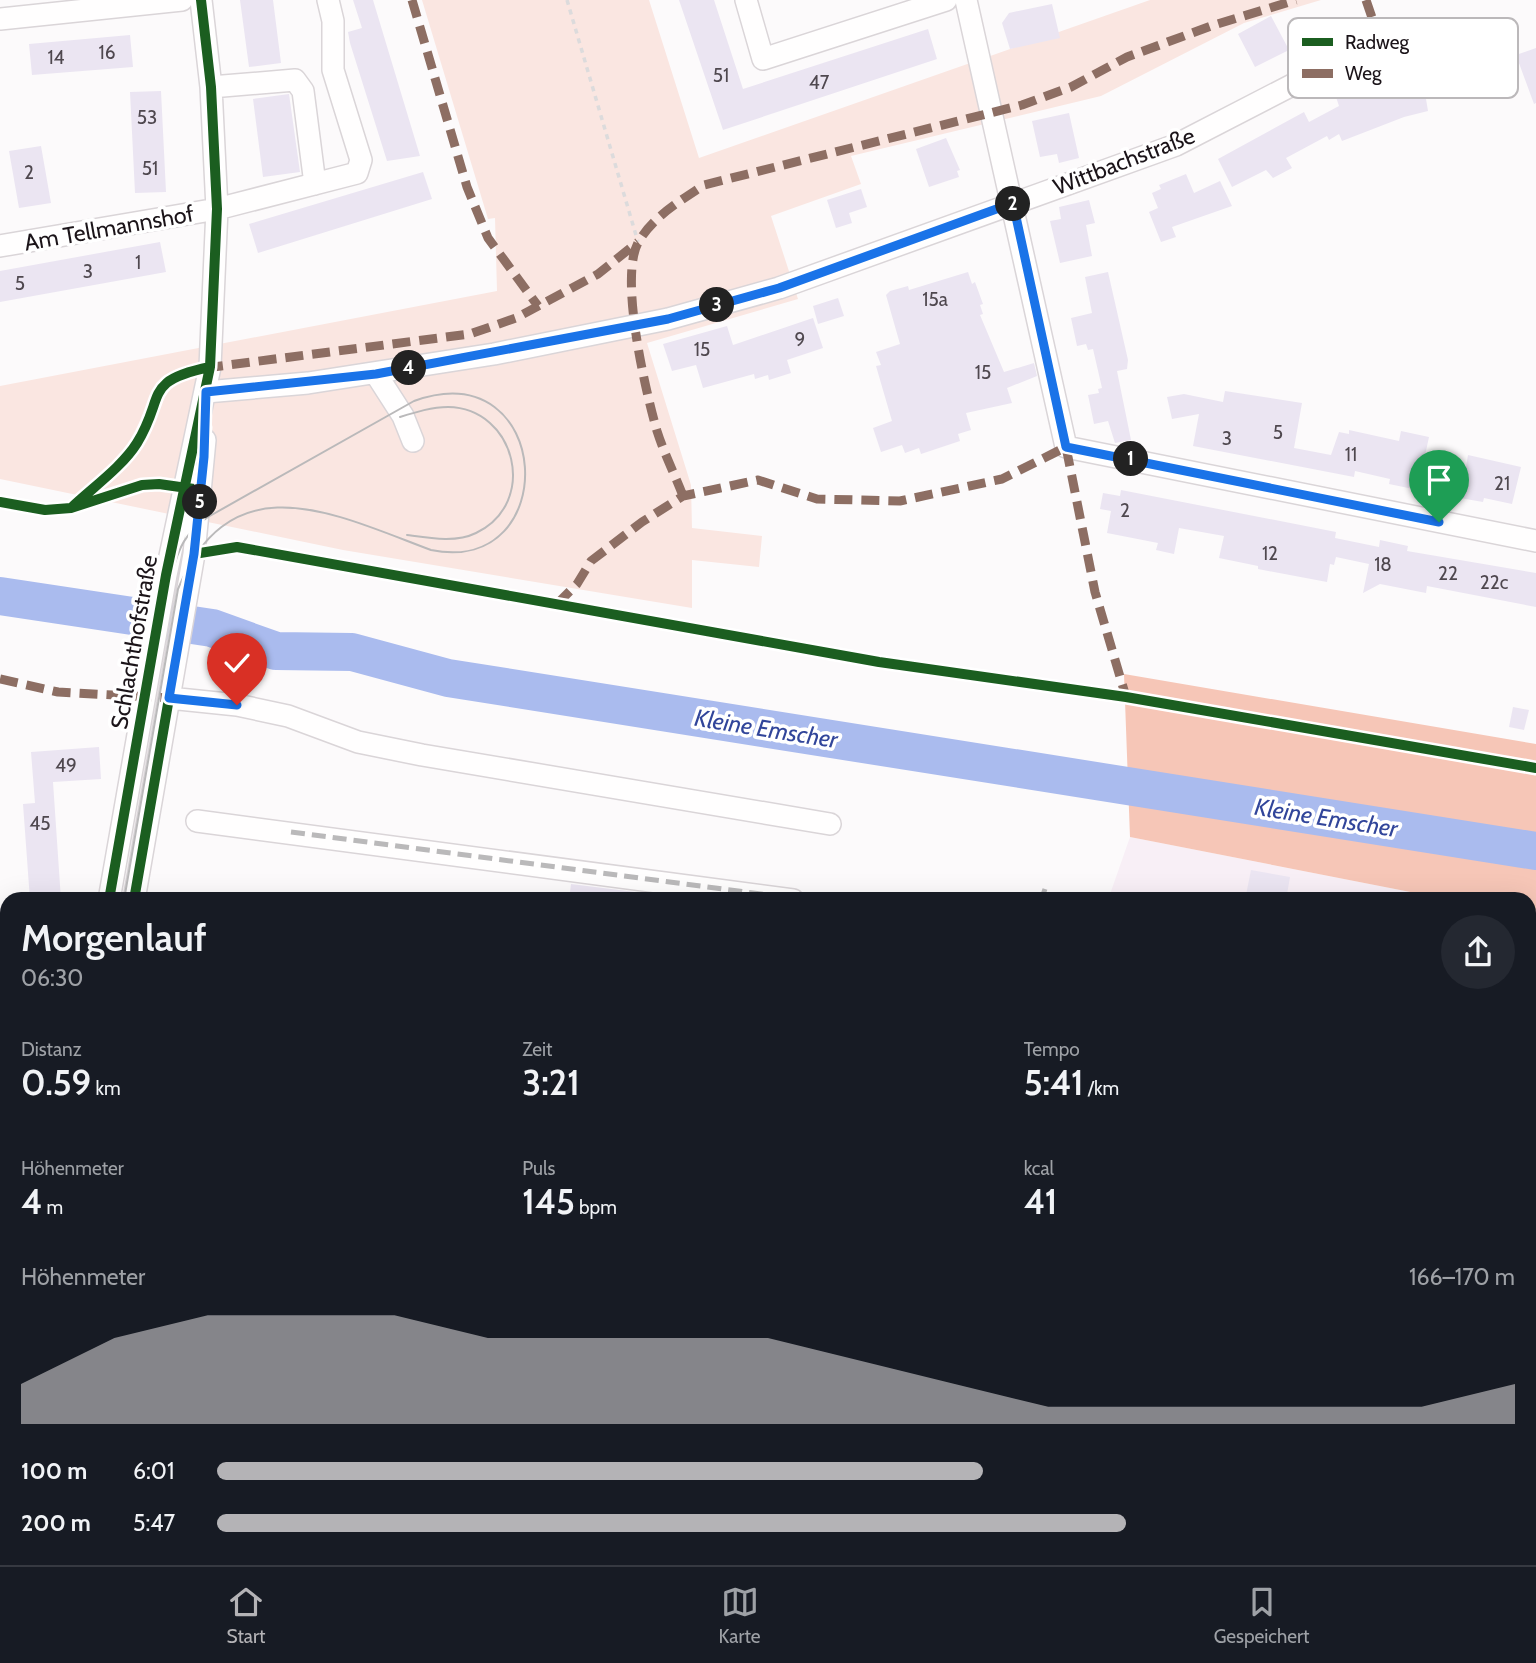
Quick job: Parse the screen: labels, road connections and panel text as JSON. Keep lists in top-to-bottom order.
{
  "streets": {
    "street": ["Wittbachstraße", "Am Tellmannshof", "Schlachthofstraße"]
  },
  "crossings": [
    ["Wittbachstraße", "Schlachthofstraße"],
    ["Am Tellmannshof", "Schlachthofstraße"]
  ],
  "water": ["Kleine Emscher"],
  "house_numbers": [
    "16",
    "14",
    "51",
    "47",
    "53",
    "51",
    "2",
    "1",
    "3",
    "5",
    "15a",
    "9",
    "15",
    "15",
    "5",
    "3",
    "11",
    "21",
    "2",
    "12",
    "18",
    "22",
    "22c",
    "49",
    "45"
  ],
  "legend": ["Radweg", "Weg"],
  "page": {
    "pins": [
      "2",
      "3",
      "4",
      "1",
      "5"
    ],
    "heading": ["Morgenlauf", "06:30"],
    "stats": [
      ["Distanz", "0.59 km"],
      ["Zeit", "3:21"],
      ["Tempo", "5:41 /km"],
      ["Höhenmeter", "4 m"],
      ["Puls", "145 bpm"],
      ["kcal", "41"]
    ],
    "chart": ["Höhenmeter", "166–170 m"],
    "list": [
      {
        "name": "100 m",
        "note": "6:01"
      },
      {
        "name": "200 m",
        "note": "5:47"
      }
    ],
    "tabs": ["Start", "Karte", "Gespeichert"]
  }
}
